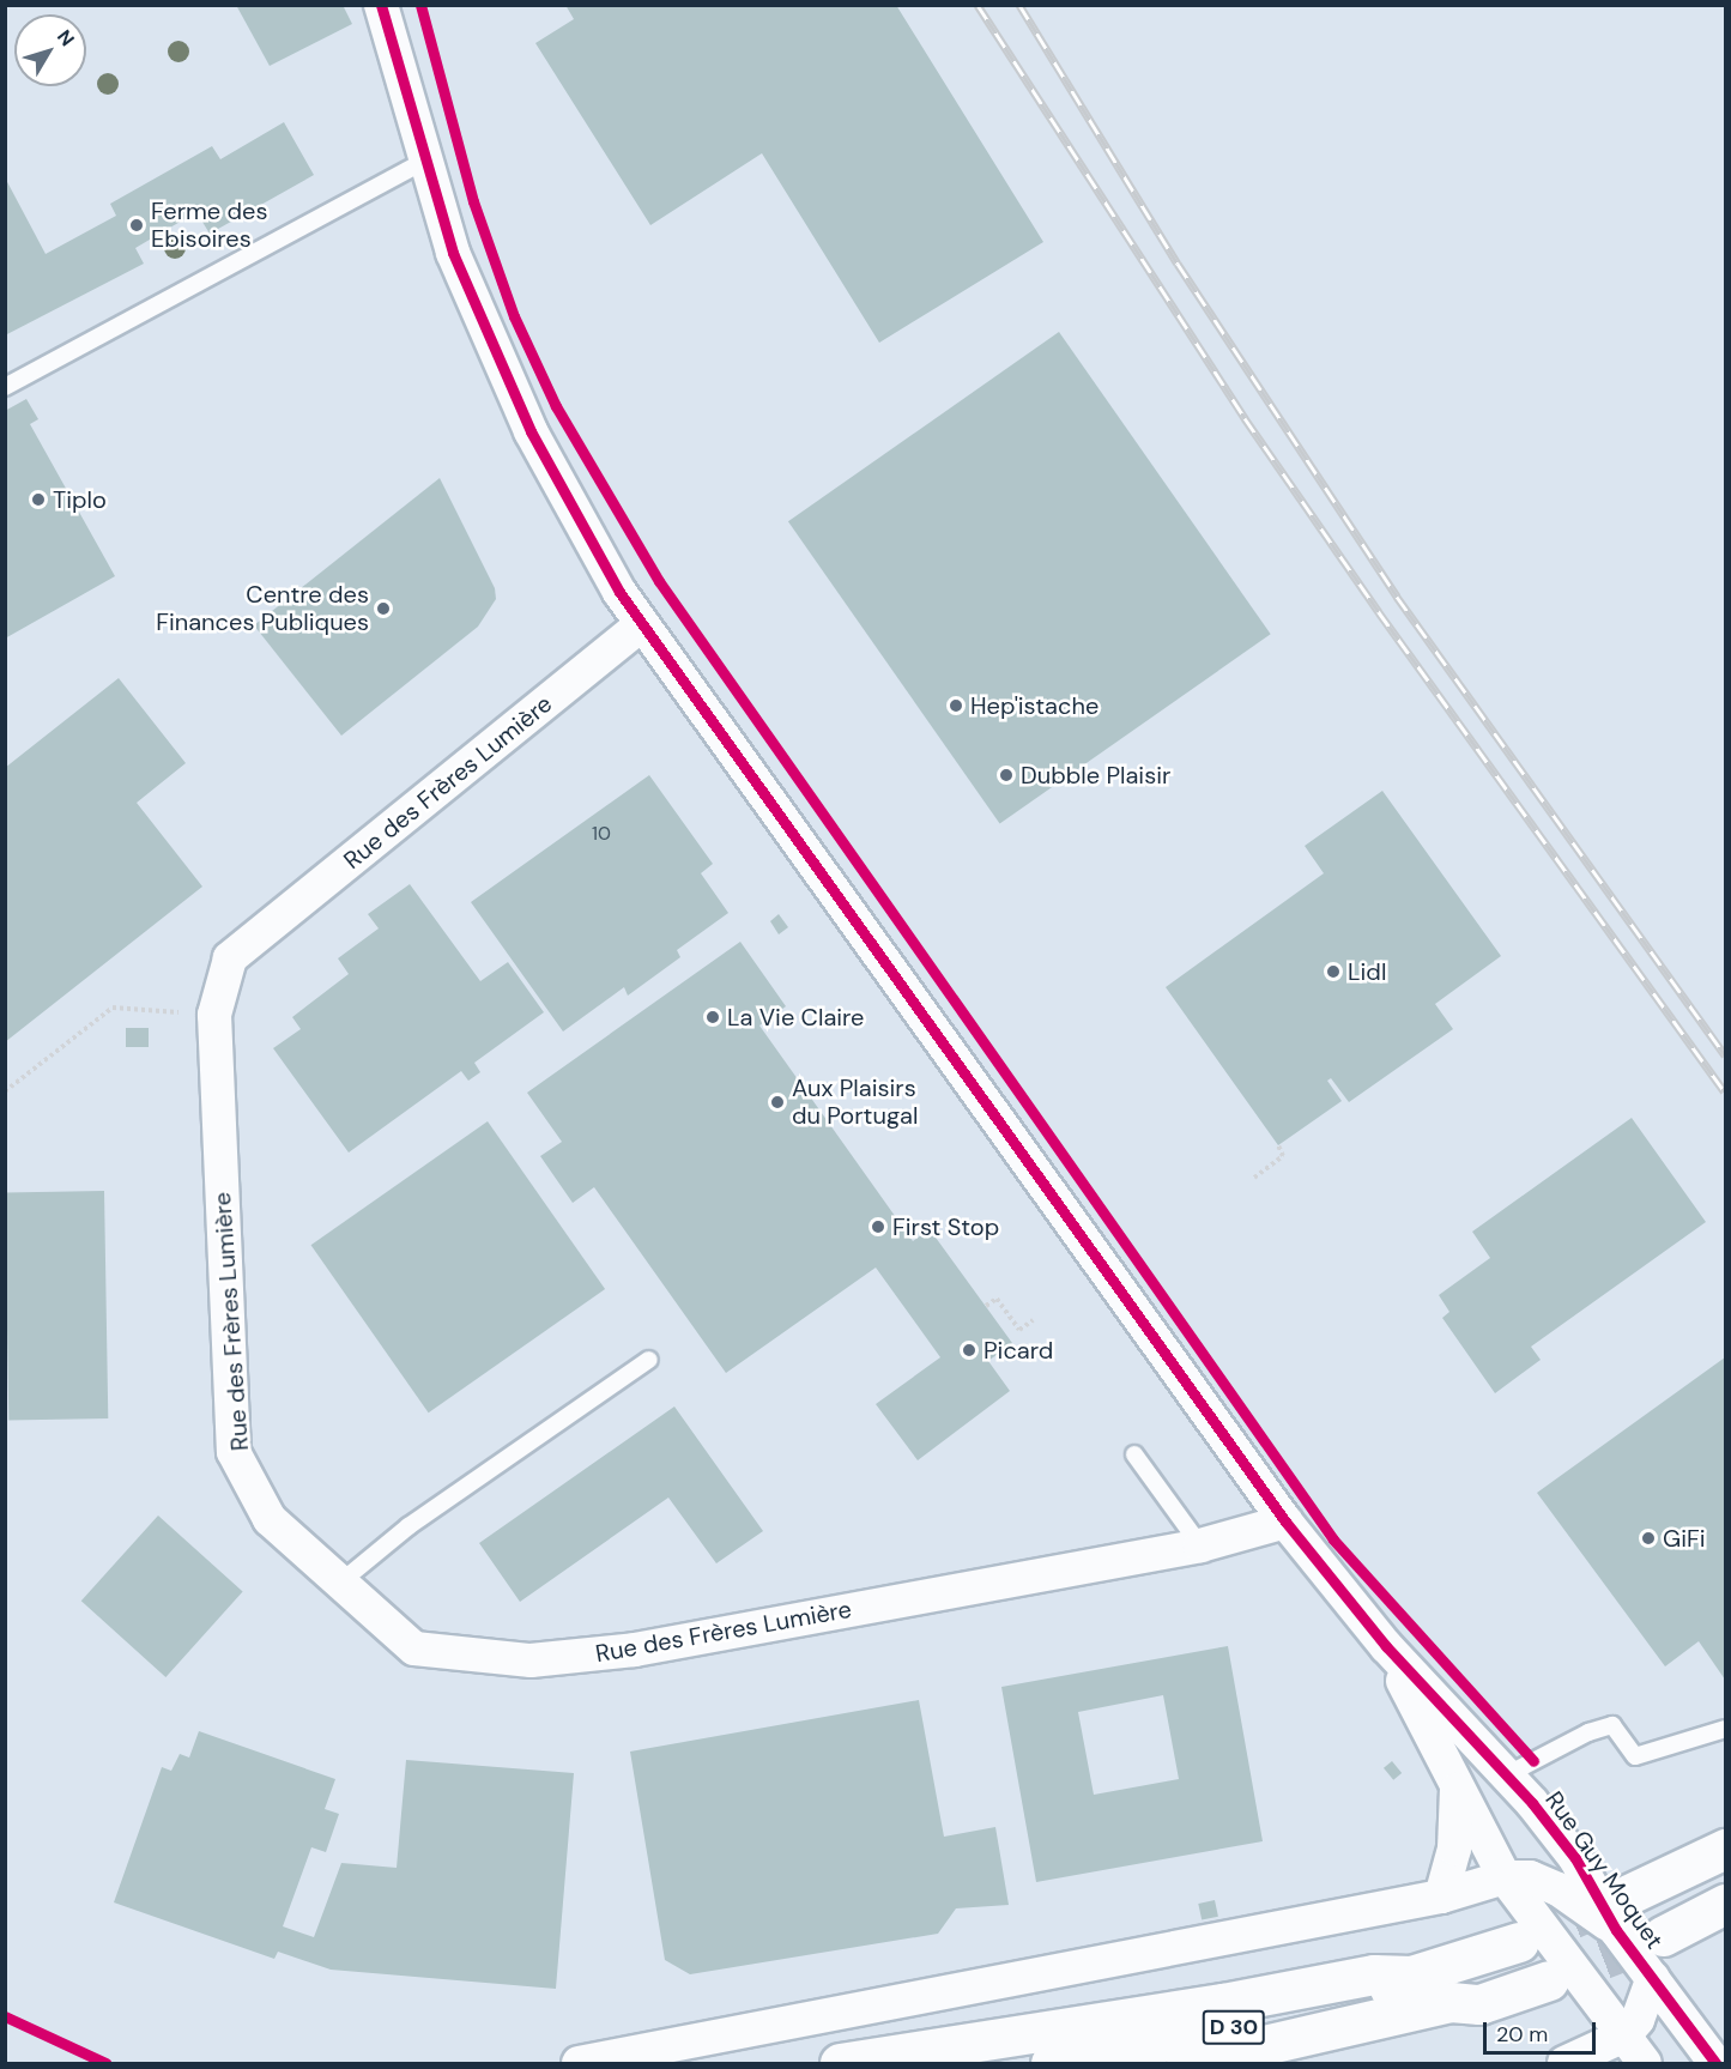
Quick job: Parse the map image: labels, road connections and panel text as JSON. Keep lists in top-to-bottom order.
{
  "streets": {
    "main road": ["D 30"],
    "street": ["Rue des Frères Lumière", "Rue Guy Moquet"]
  },
  "places": [
    "Ferme des Ebisoires",
    "Tiplo",
    "Centre des Finances Publiques",
    "Hep'istache",
    "Dubble Plaisir",
    "Lidl",
    "La Vie Claire",
    "Aux Plaisirs du Portugal",
    "First Stop",
    "Picard",
    "GiFi"
  ],
  "house_numbers": ["10"],
  "scale_bar": "20 m",
  "north": "top right"
}
